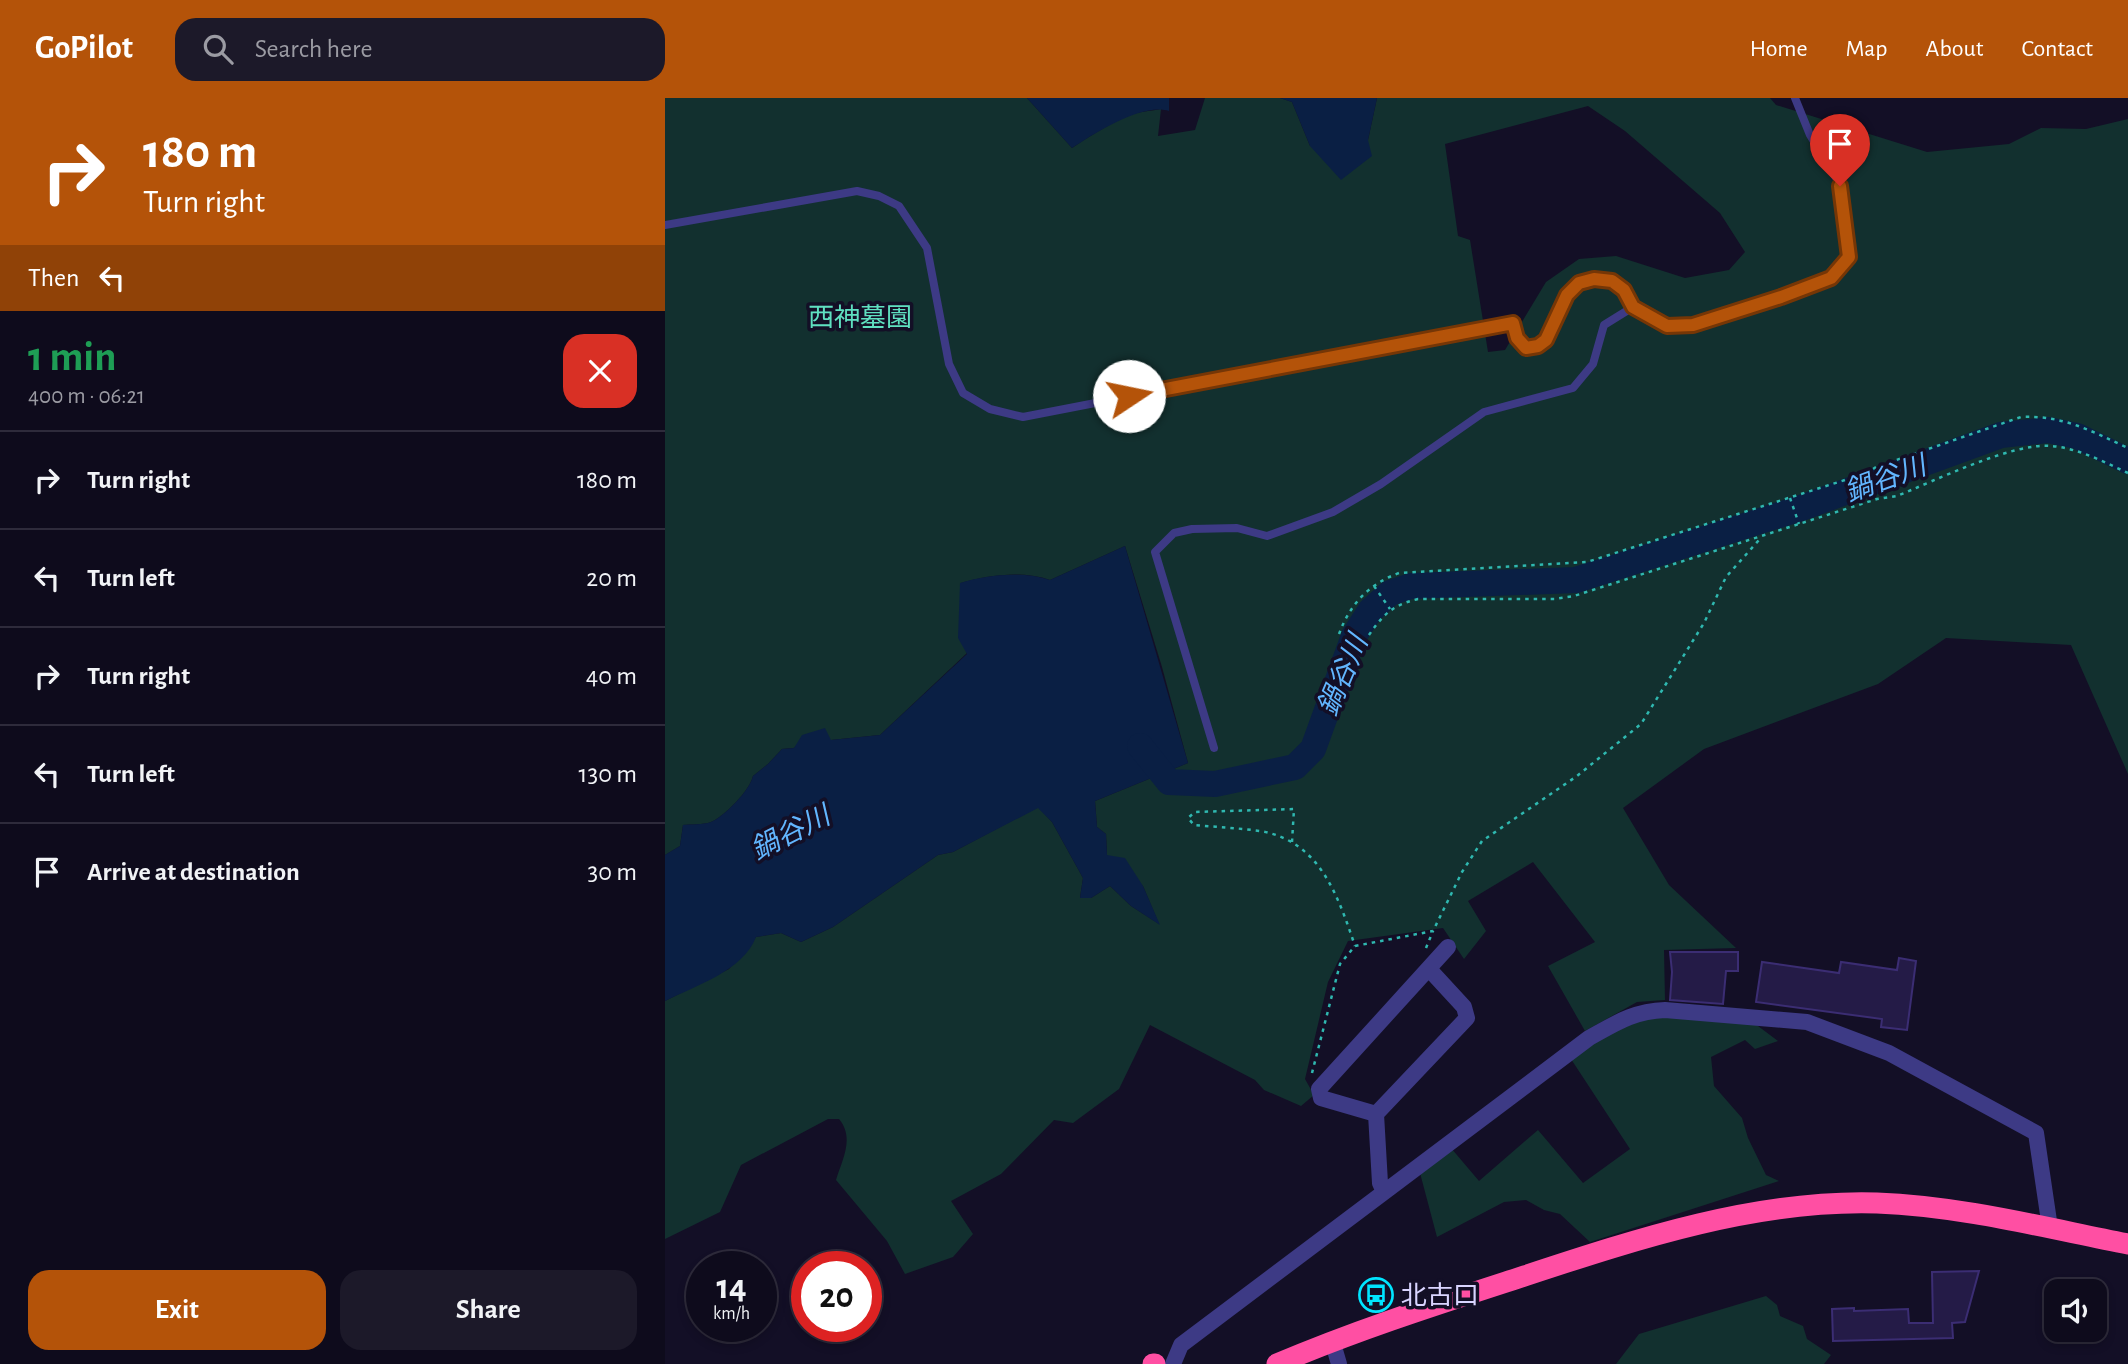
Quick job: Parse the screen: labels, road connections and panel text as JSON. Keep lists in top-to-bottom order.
{
  "water": ["鍋谷川"],
  "parks": ["西神墓園"],
  "places": {
    "bus stop": ["北古口"]
  },
  "page": {
    "header": "GoPilot",
    "search": "Search here",
    "nav": [
      "Home",
      "Map",
      "About",
      "Contact"
    ],
    "turn": ["180 m", "Turn right"],
    "then": "Then",
    "heading": ["1 min", "400 m · 06:21"],
    "list": [
      {
        "name": "Turn right",
        "value": "180 m"
      },
      {
        "name": "Turn left",
        "value": "20 m"
      },
      {
        "name": "Turn right",
        "value": "40 m"
      },
      {
        "name": "Turn left",
        "value": "130 m"
      },
      {
        "name": "Arrive at destination",
        "value": "30 m"
      }
    ],
    "speed": "14 km/h",
    "limit": "20",
    "buttons": ["Exit", "Share"]
  }
}
